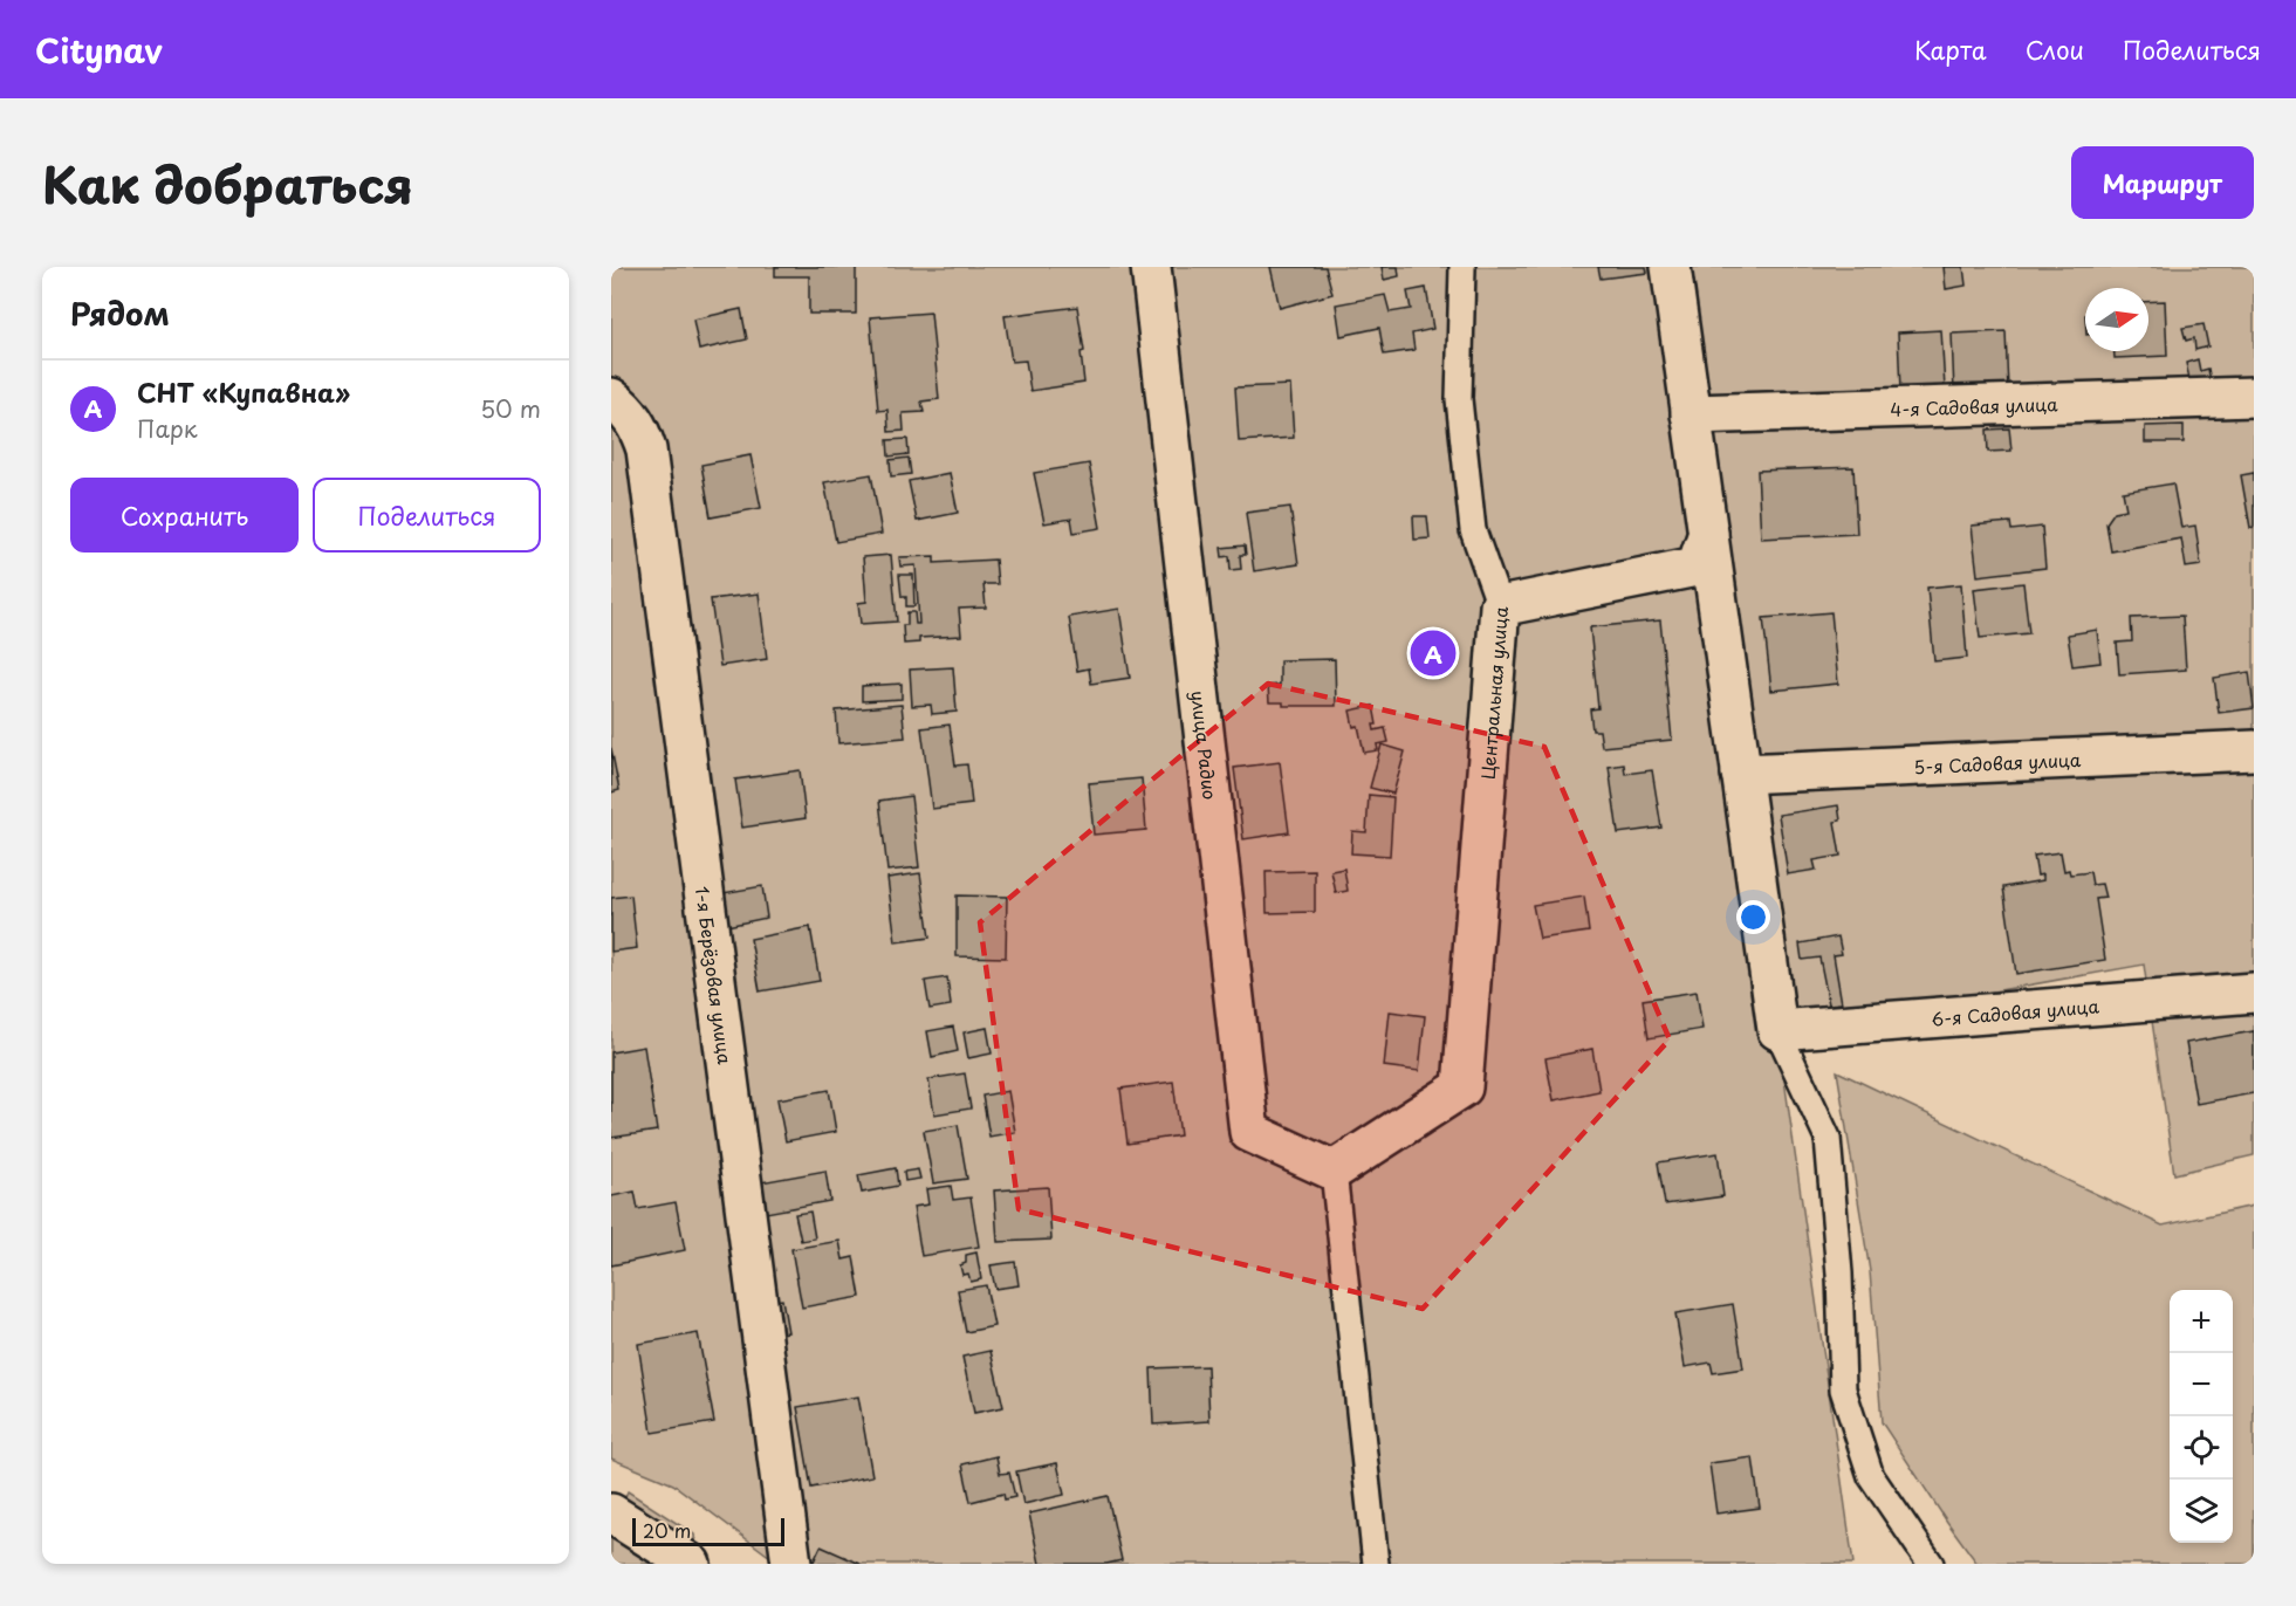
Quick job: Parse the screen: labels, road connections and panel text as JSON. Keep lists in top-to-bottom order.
{
  "streets": {
    "street": [
      "4-я Садовая улица",
      "Центральная улица",
      "улица Радио",
      "5-я Садовая улица",
      "1-я Берёзовая улица",
      "6-я Садовая улица"
    ]
  },
  "crossings": [
    ["4-я Садовая улица", "Центральная улица"],
    ["Центральная улица", "улица Радио"]
  ],
  "scale_bar": "20 m",
  "north": "right",
  "page": {
    "header": "Citynav",
    "nav": ["Карта", "Слои", "Поделиться"],
    "title": "Как добраться",
    "buttons": [
      "Маршрут",
      ["Сохранить", "Поделиться"]
    ],
    "heading": "Рядом",
    "list": [
      {
        "mark": "A",
        "name": "СНТ «Купавна»",
        "note": "Парк",
        "value": "50 m"
      }
    ],
    "pins": "A",
    "map_buttons": ["+", "−"],
    "scale": "20 m"
  }
}
